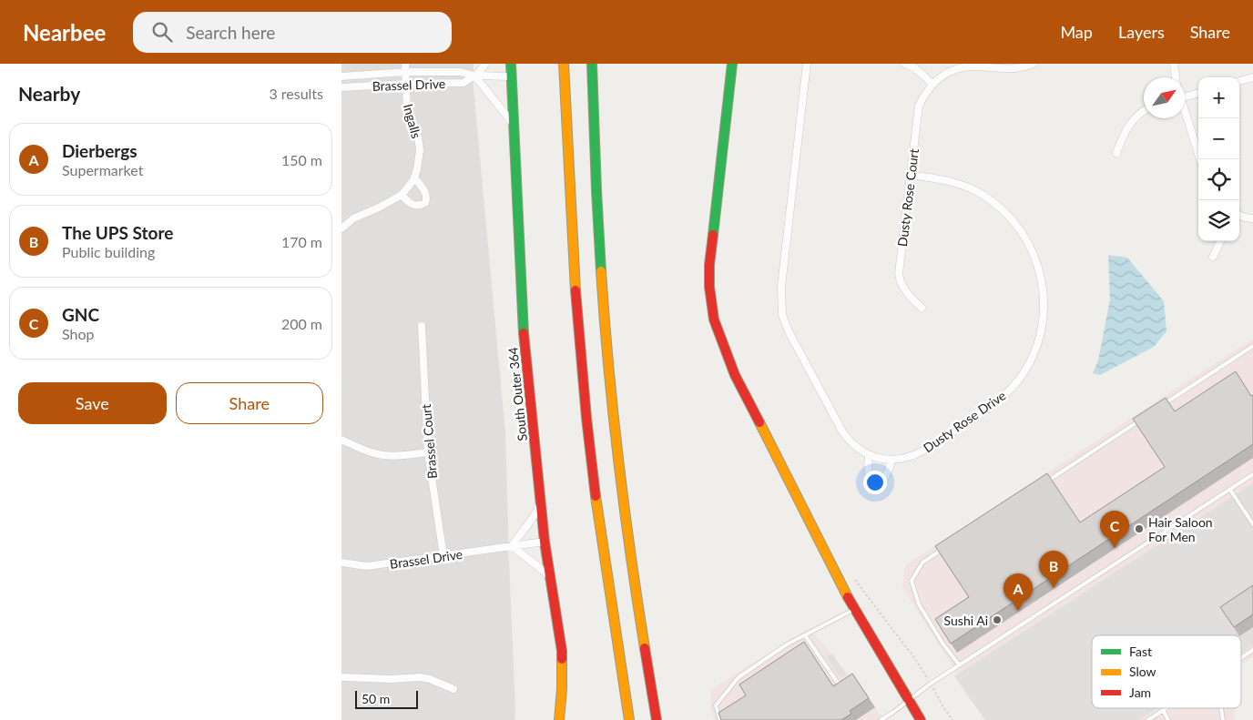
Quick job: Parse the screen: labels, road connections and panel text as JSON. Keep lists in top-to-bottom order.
{
  "streets": {
    "main road": ["South Outer 364"],
    "street": [
      "Brassel Drive",
      "Ingalls",
      "Dusty Rose Court",
      "Dusty Rose Drive",
      "Brassel Court"
    ]
  },
  "crossings": [
    ["Brassel Drive", "Ingalls"],
    ["Brassel Drive", "South Outer 364"],
    ["Brassel Drive", "Brassel Court"],
    ["Dusty Rose Court", "Dusty Rose Drive"]
  ],
  "places": ["Hair Saloon For Men", "Sushi Ai"],
  "legend": ["Fast", "Slow", "Jam"],
  "scale_bar": "50 m",
  "north": "top right",
  "page": {
    "header": "Nearbee",
    "search": "Search here",
    "nav": ["Map", "Layers", "Share"],
    "heading": ["Nearby", "3 results"],
    "map_buttons": ["+", "−"],
    "list": [
      {
        "mark": "A",
        "name": "Dierbergs",
        "note": "Supermarket",
        "value": "150 m"
      },
      {
        "mark": "B",
        "name": "The UPS Store",
        "note": "Public building",
        "value": "170 m"
      },
      {
        "mark": "C",
        "name": "GNC",
        "note": "Shop",
        "value": "200 m"
      }
    ],
    "buttons": ["Save", "Share"],
    "pins": ["C", "B", "A"],
    "scale": "50 m"
  }
}
